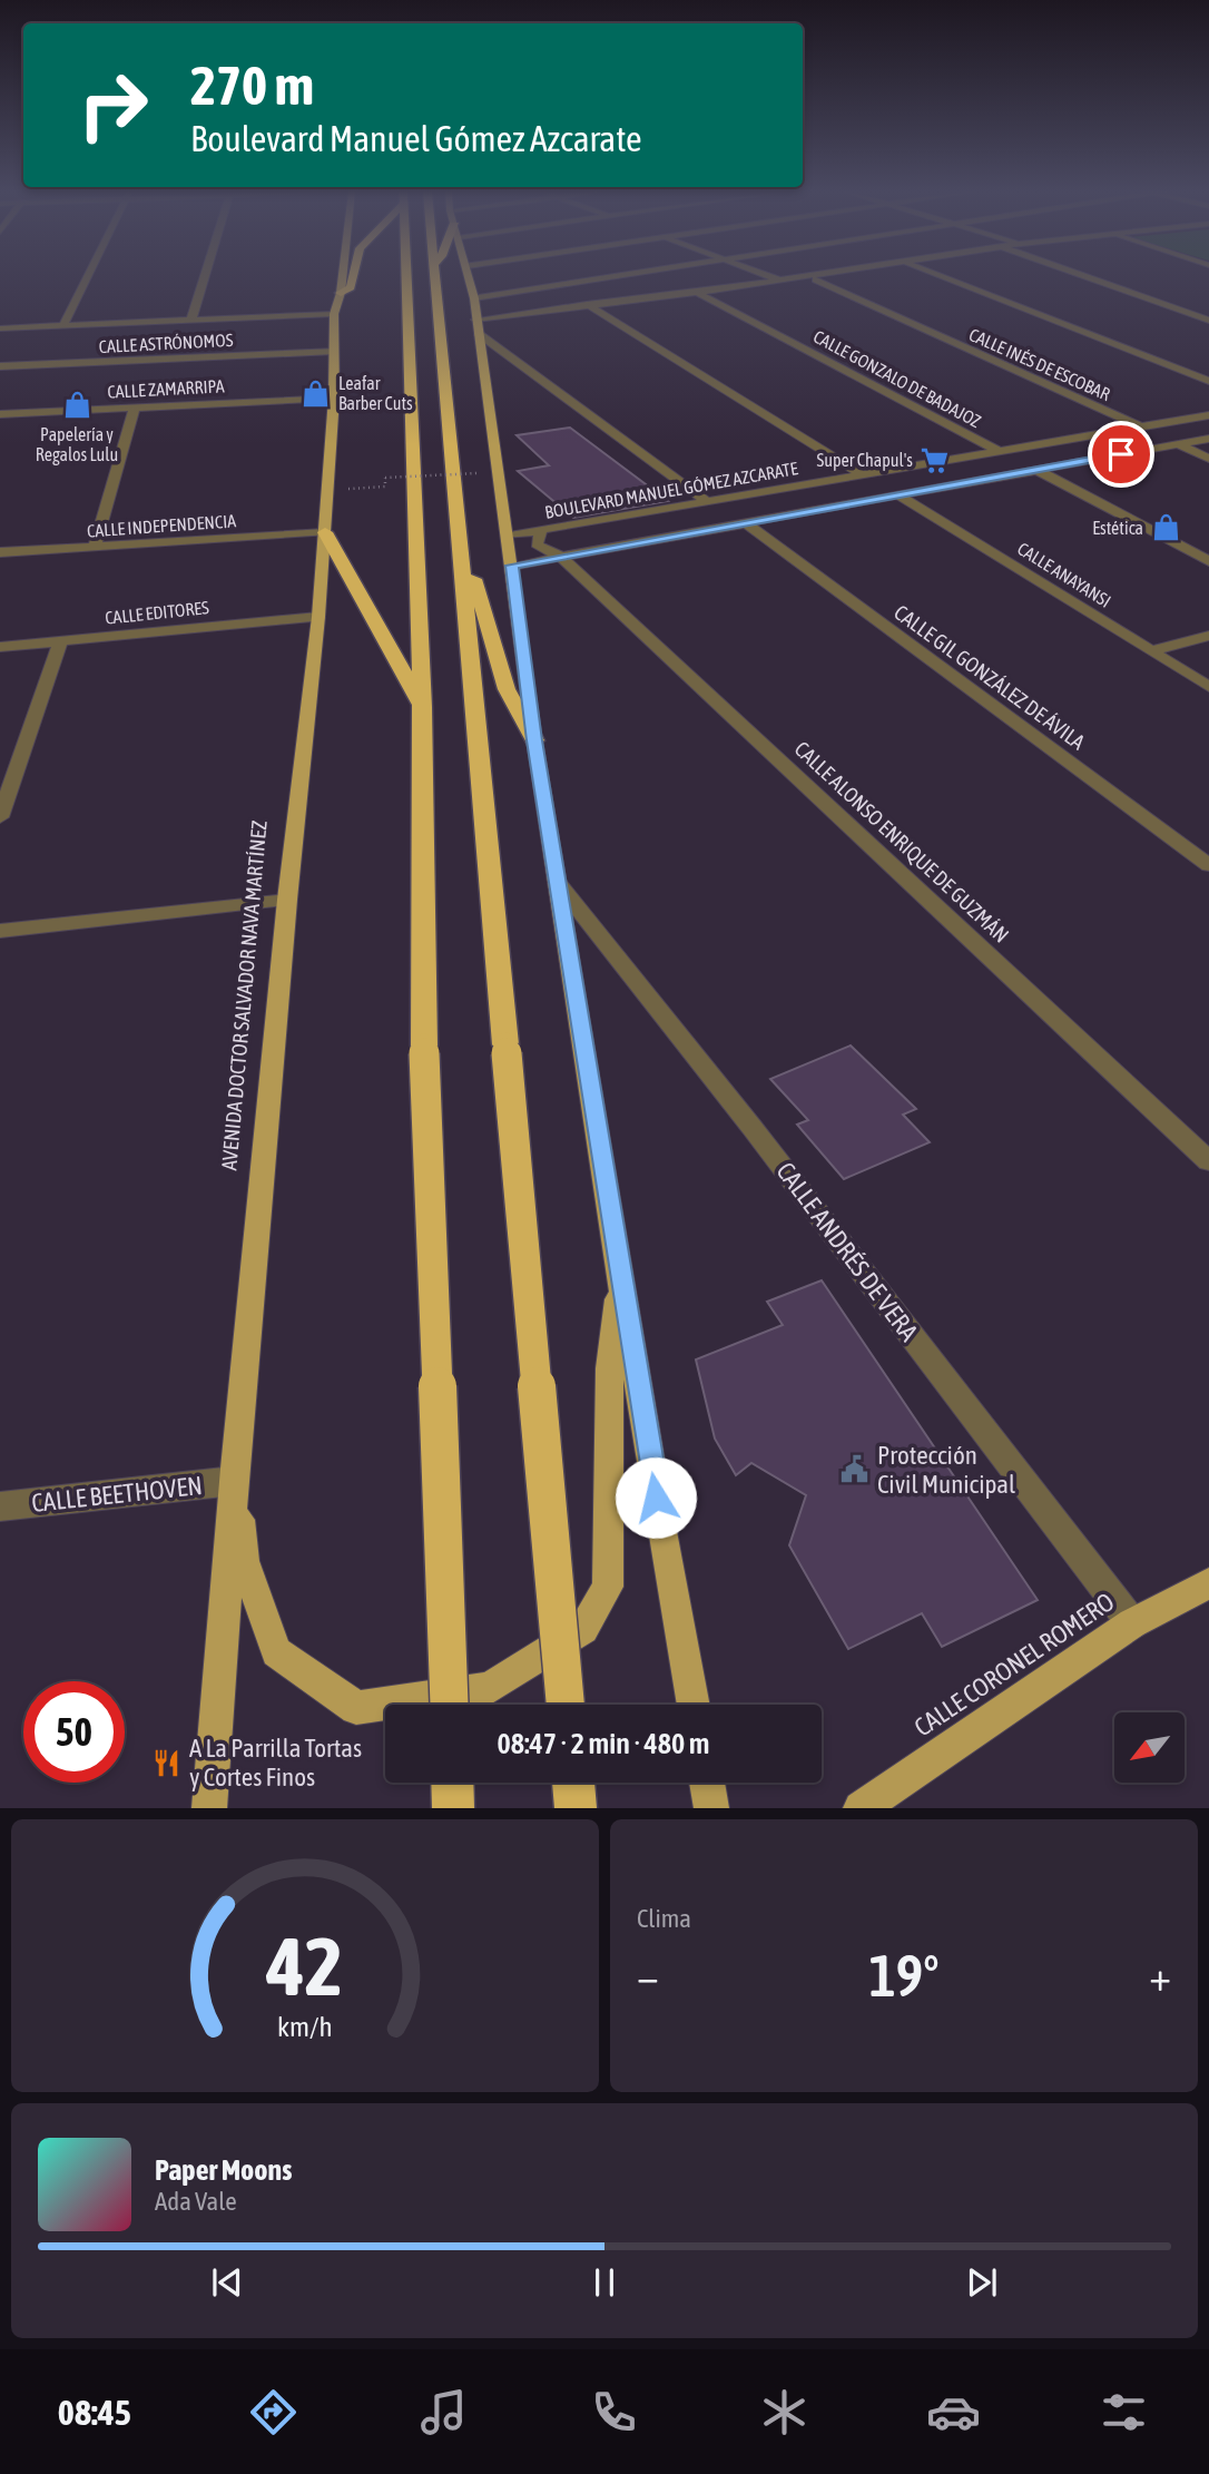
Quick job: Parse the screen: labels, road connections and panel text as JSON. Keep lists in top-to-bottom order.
{
  "streets": {
    "main road": ["AVENIDA DOCTOR SALVADOR NAVA MARTÍNEZ", "CALLE CORONEL ROMERO"],
    "street": [
      "CALLE ASTRÓNOMOS",
      "CALLE INÉS DE ESCOBAR",
      "CALLE GONZALO DE BADAJOZ",
      "CALLE ZAMARRIPA",
      "BOULEVARD MANUEL GÓMEZ AZCARATE",
      "CALLE INDEPENDENCIA",
      "CALLE ANAYANSI",
      "CALLE EDITORES",
      "CALLE GIL GONZÁLEZ DE ÁVILA",
      "CALLE ALONSO ENRIQUE DE GUZMÁN",
      "CALLE ANDRÉS DE VERA",
      "CALLE BEETHOVEN"
    ]
  },
  "crossings": [
    ["CALLE ASTRÓNOMOS", "AVENIDA DOCTOR SALVADOR NAVA MARTÍNEZ"],
    ["CALLE INÉS DE ESCOBAR", "BOULEVARD MANUEL GÓMEZ AZCARATE"],
    ["CALLE GONZALO DE BADAJOZ", "BOULEVARD MANUEL GÓMEZ AZCARATE"],
    ["CALLE ZAMARRIPA", "AVENIDA DOCTOR SALVADOR NAVA MARTÍNEZ"],
    ["BOULEVARD MANUEL GÓMEZ AZCARATE", "CALLE ALONSO ENRIQUE DE GUZMÁN"],
    ["CALLE INDEPENDENCIA", "AVENIDA DOCTOR SALVADOR NAVA MARTÍNEZ"],
    ["CALLE EDITORES", "AVENIDA DOCTOR SALVADOR NAVA MARTÍNEZ"],
    ["AVENIDA DOCTOR SALVADOR NAVA MARTÍNEZ", "CALLE BEETHOVEN"],
    ["CALLE ANDRÉS DE VERA", "CALLE CORONEL ROMERO"]
  ],
  "places": {
    "shop": ["Leafar Barber Cuts", "Papelería y Regalos Lulu", "Estética"],
    "supermarket": ["Super Chapul's"],
    "public building": ["Protección Civil Municipal"],
    "restaurant": ["A La Parrilla Tortas y Cortes Finos"]
  },
  "north": "bottom left",
  "page": {
    "turn": ["270 m", "Boulevard Manuel Gómez Azcarate"],
    "limit": "50",
    "trip": "08:47 · 2 min · 480 m",
    "tile": "Clima",
    "heat": ["−", "19°", "+"],
    "song": ["Paper Moons", "Ada Vale"],
    "tabs": "08:45",
    "gauge": ["42", "km/h"]
  }
}
